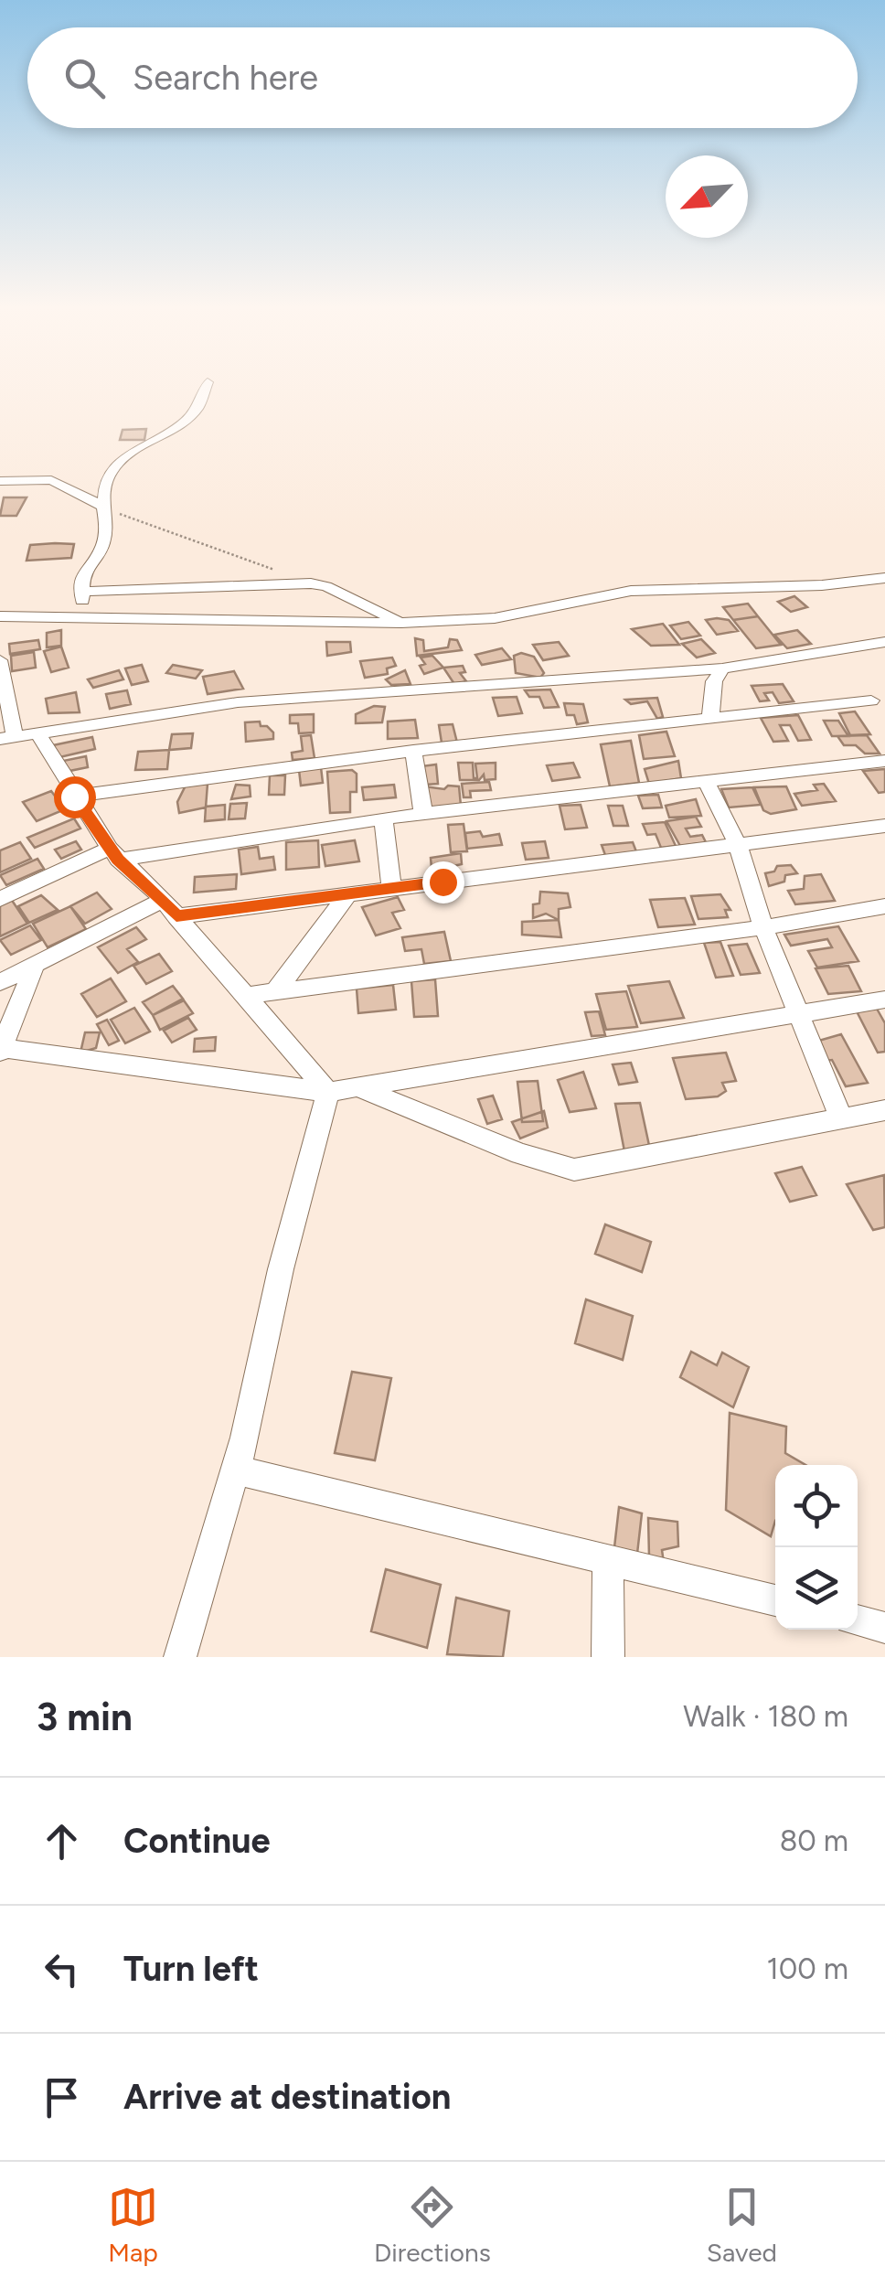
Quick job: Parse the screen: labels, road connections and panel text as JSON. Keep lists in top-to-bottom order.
{
  "north": "bottom left",
  "page": {
    "search": "Search here",
    "heading": ["3 min", "Walk · 180 m"],
    "list": [
      ["Continue", "80 m"],
      ["Turn left", "100 m"],
      "Arrive at destination"
    ],
    "nav": ["Map", "Directions", "Saved"]
  }
}
